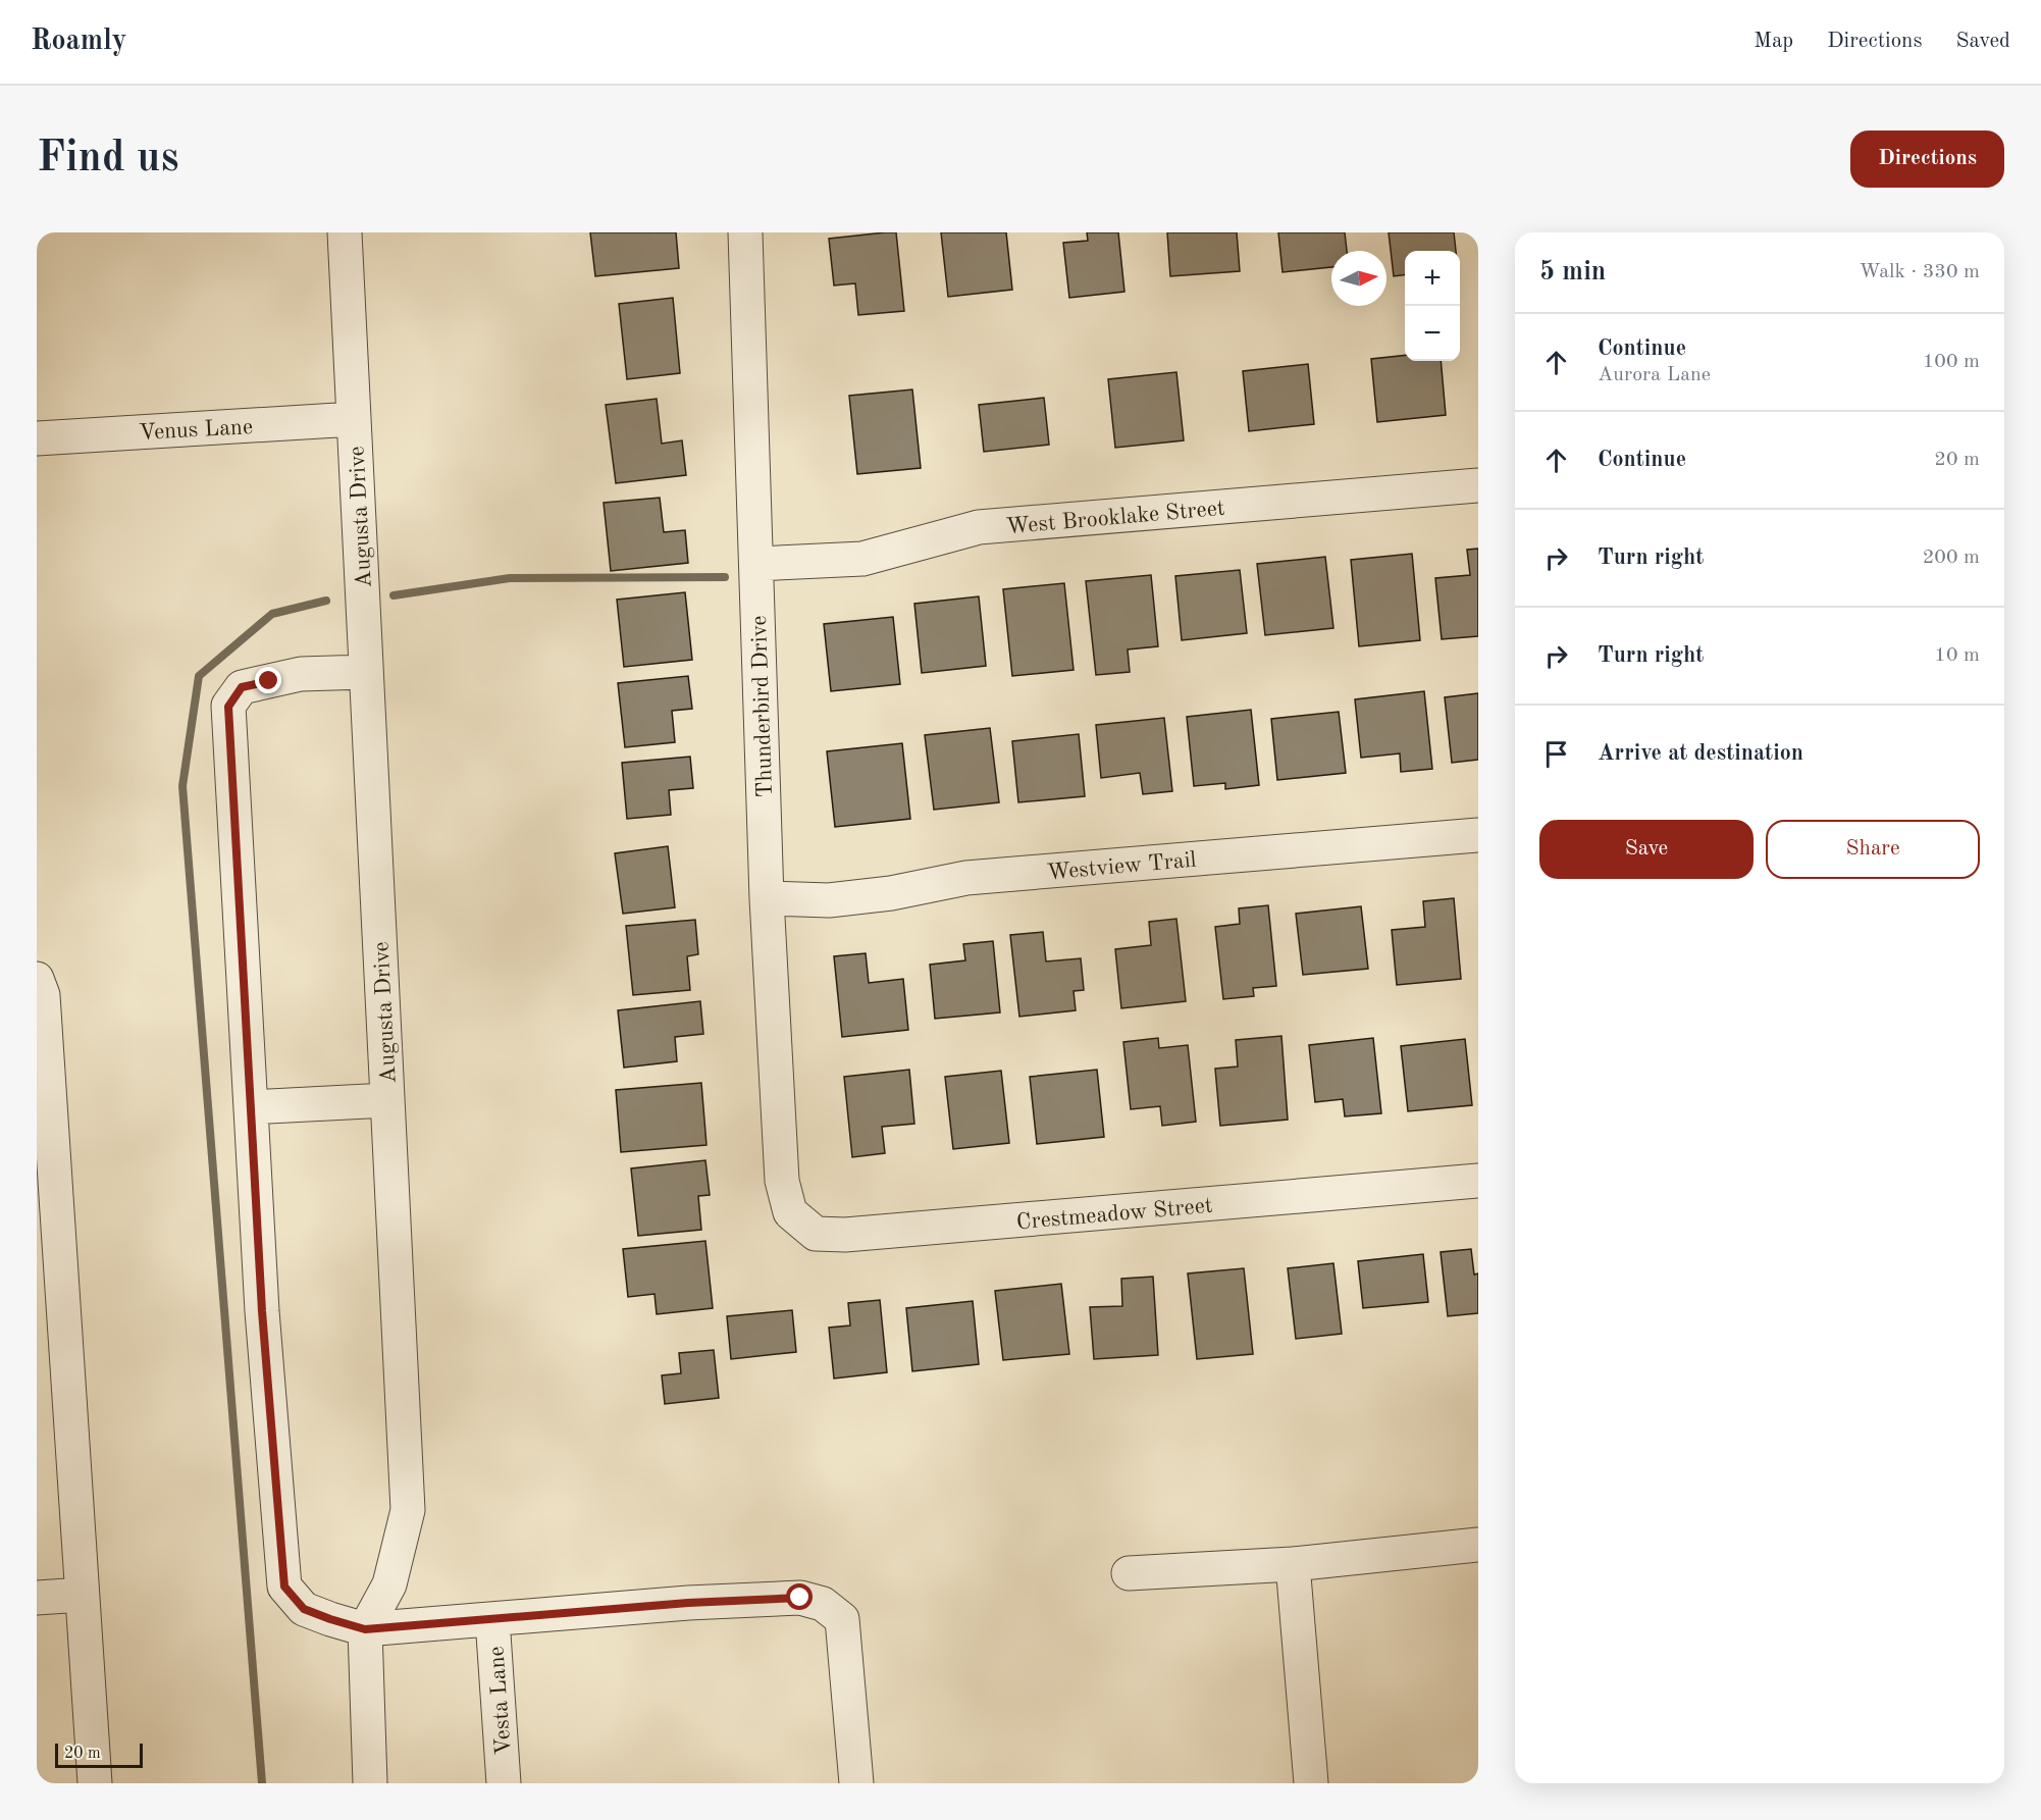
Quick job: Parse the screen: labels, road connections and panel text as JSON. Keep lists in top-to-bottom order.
{
  "streets": {
    "street": [
      "Venus Lane",
      "West Brooklake Street",
      "Augusta Drive",
      "Thunderbird Drive",
      "Westview Trail",
      "Crestmeadow Street",
      "Vesta Lane"
    ]
  },
  "crossings": [
    ["Venus Lane", "Augusta Drive"],
    ["West Brooklake Street", "Thunderbird Drive"],
    ["Thunderbird Drive", "Westview Trail"],
    ["Thunderbird Drive", "Crestmeadow Street"]
  ],
  "scale_bar": "20 m",
  "north": "right",
  "page": {
    "header": "Roamly",
    "nav": ["Map", "Directions", "Saved"],
    "buttons": [
      "Directions",
      ["Save", "Share"]
    ],
    "title": "Find us",
    "heading": ["5 min", "Walk · 330 m"],
    "map_buttons": ["+", "−"],
    "list": [
      ["Continue", "Aurora Lane", "100 m"],
      ["Continue", "20 m"],
      ["Turn right", "200 m"],
      ["Turn right", "10 m"],
      "Arrive at destination"
    ],
    "scale": "20 m"
  }
}
